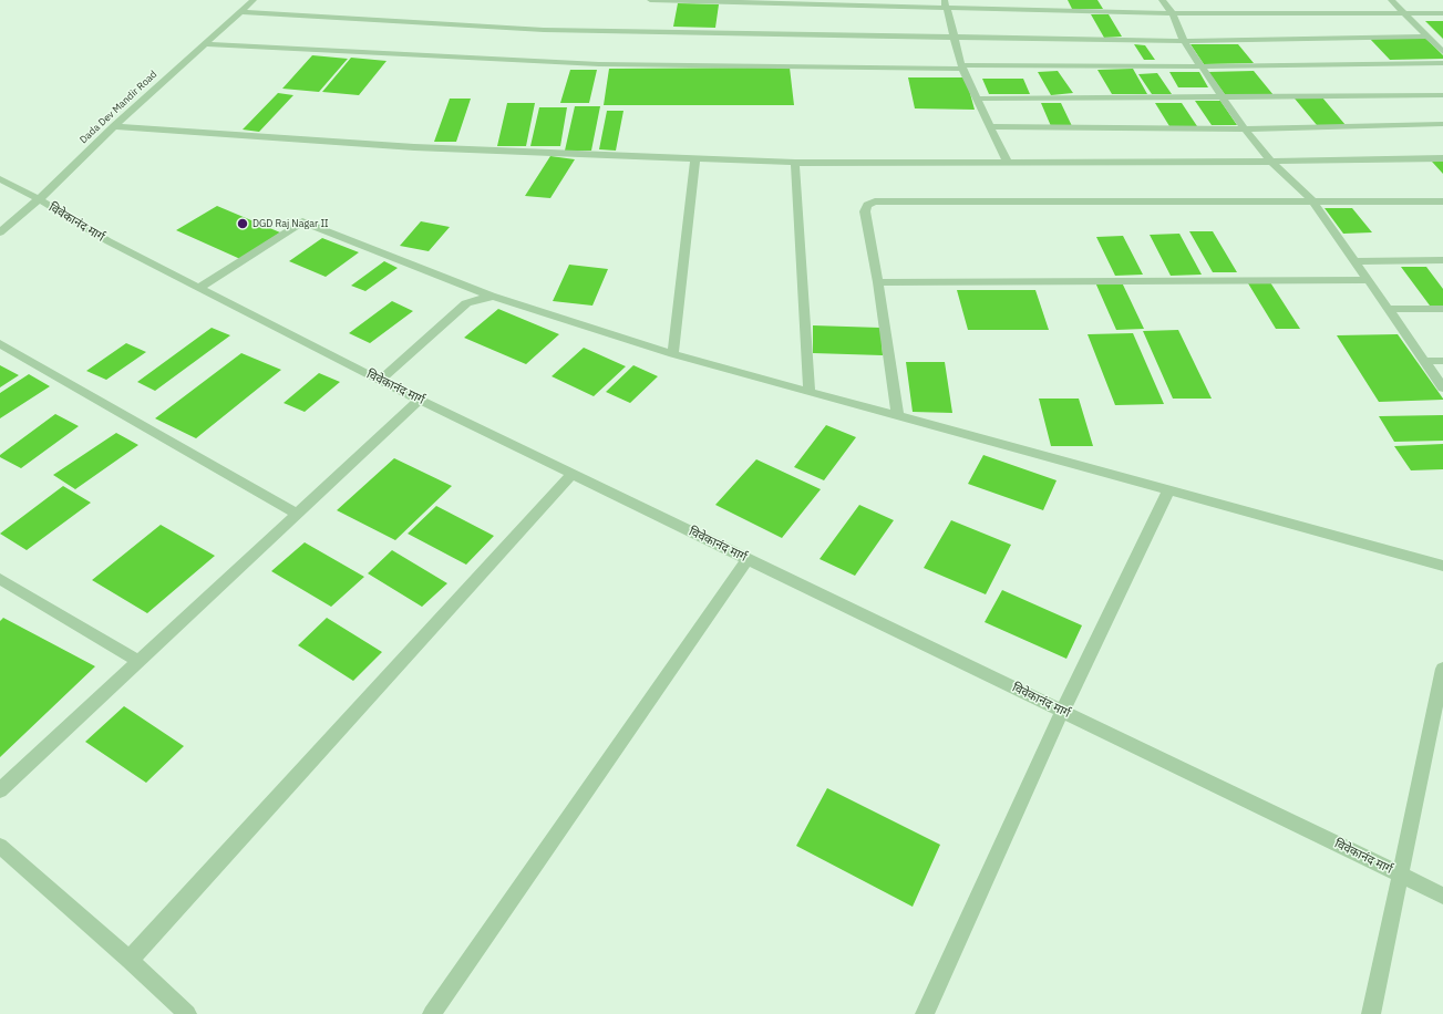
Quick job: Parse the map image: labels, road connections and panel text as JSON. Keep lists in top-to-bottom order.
{
  "streets": {
    "street": ["Dada Dev Mandir Road", "विवेकानंद मार्ग"]
  },
  "crossings": [
    ["Dada Dev Mandir Road", "विवेकानंद मार्ग"]
  ],
  "places": ["DGD Raj Nagar II"]
}
